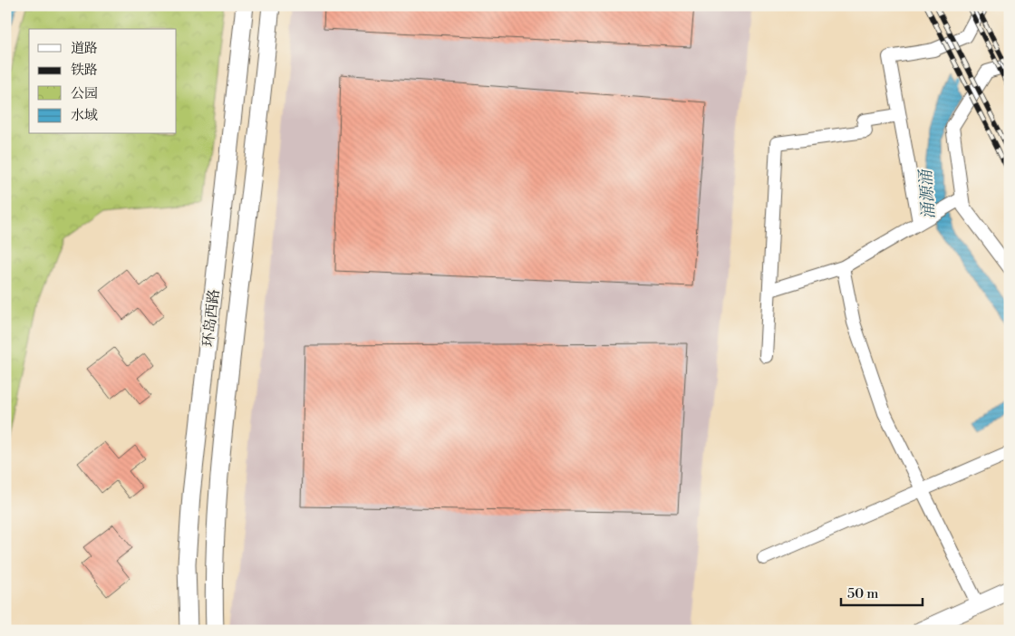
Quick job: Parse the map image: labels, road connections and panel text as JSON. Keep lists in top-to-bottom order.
{
  "streets": {
    "main road": ["环岛西路"]
  },
  "water": ["涌源涌"],
  "legend": [
    "道路",
    "铁路",
    "公园",
    "水域"
  ],
  "scale_bar": "50 m"
}
